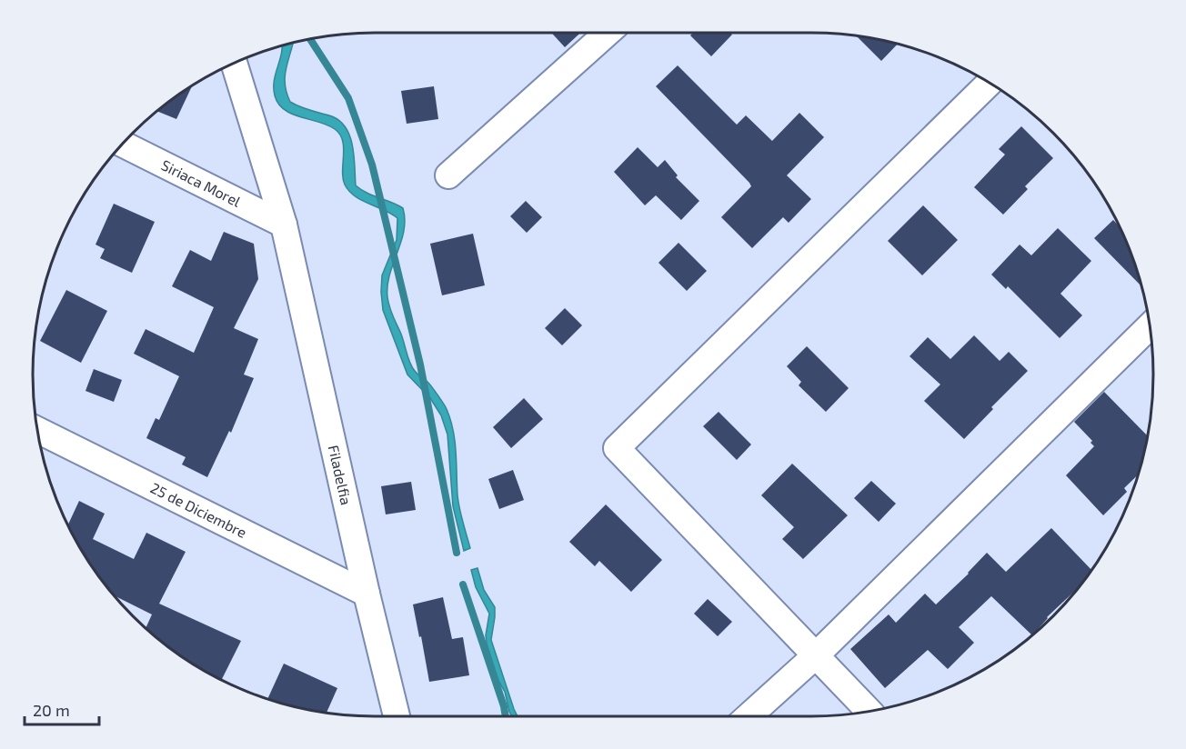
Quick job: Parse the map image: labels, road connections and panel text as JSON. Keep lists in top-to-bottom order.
{
  "streets": {
    "street": ["Siriaca Morel", "Filadelfia", "25 de Diciembre"]
  },
  "crossings": [
    ["Siriaca Morel", "Filadelfia"],
    ["Filadelfia", "25 de Diciembre"]
  ],
  "scale_bar": "20 m"
}
